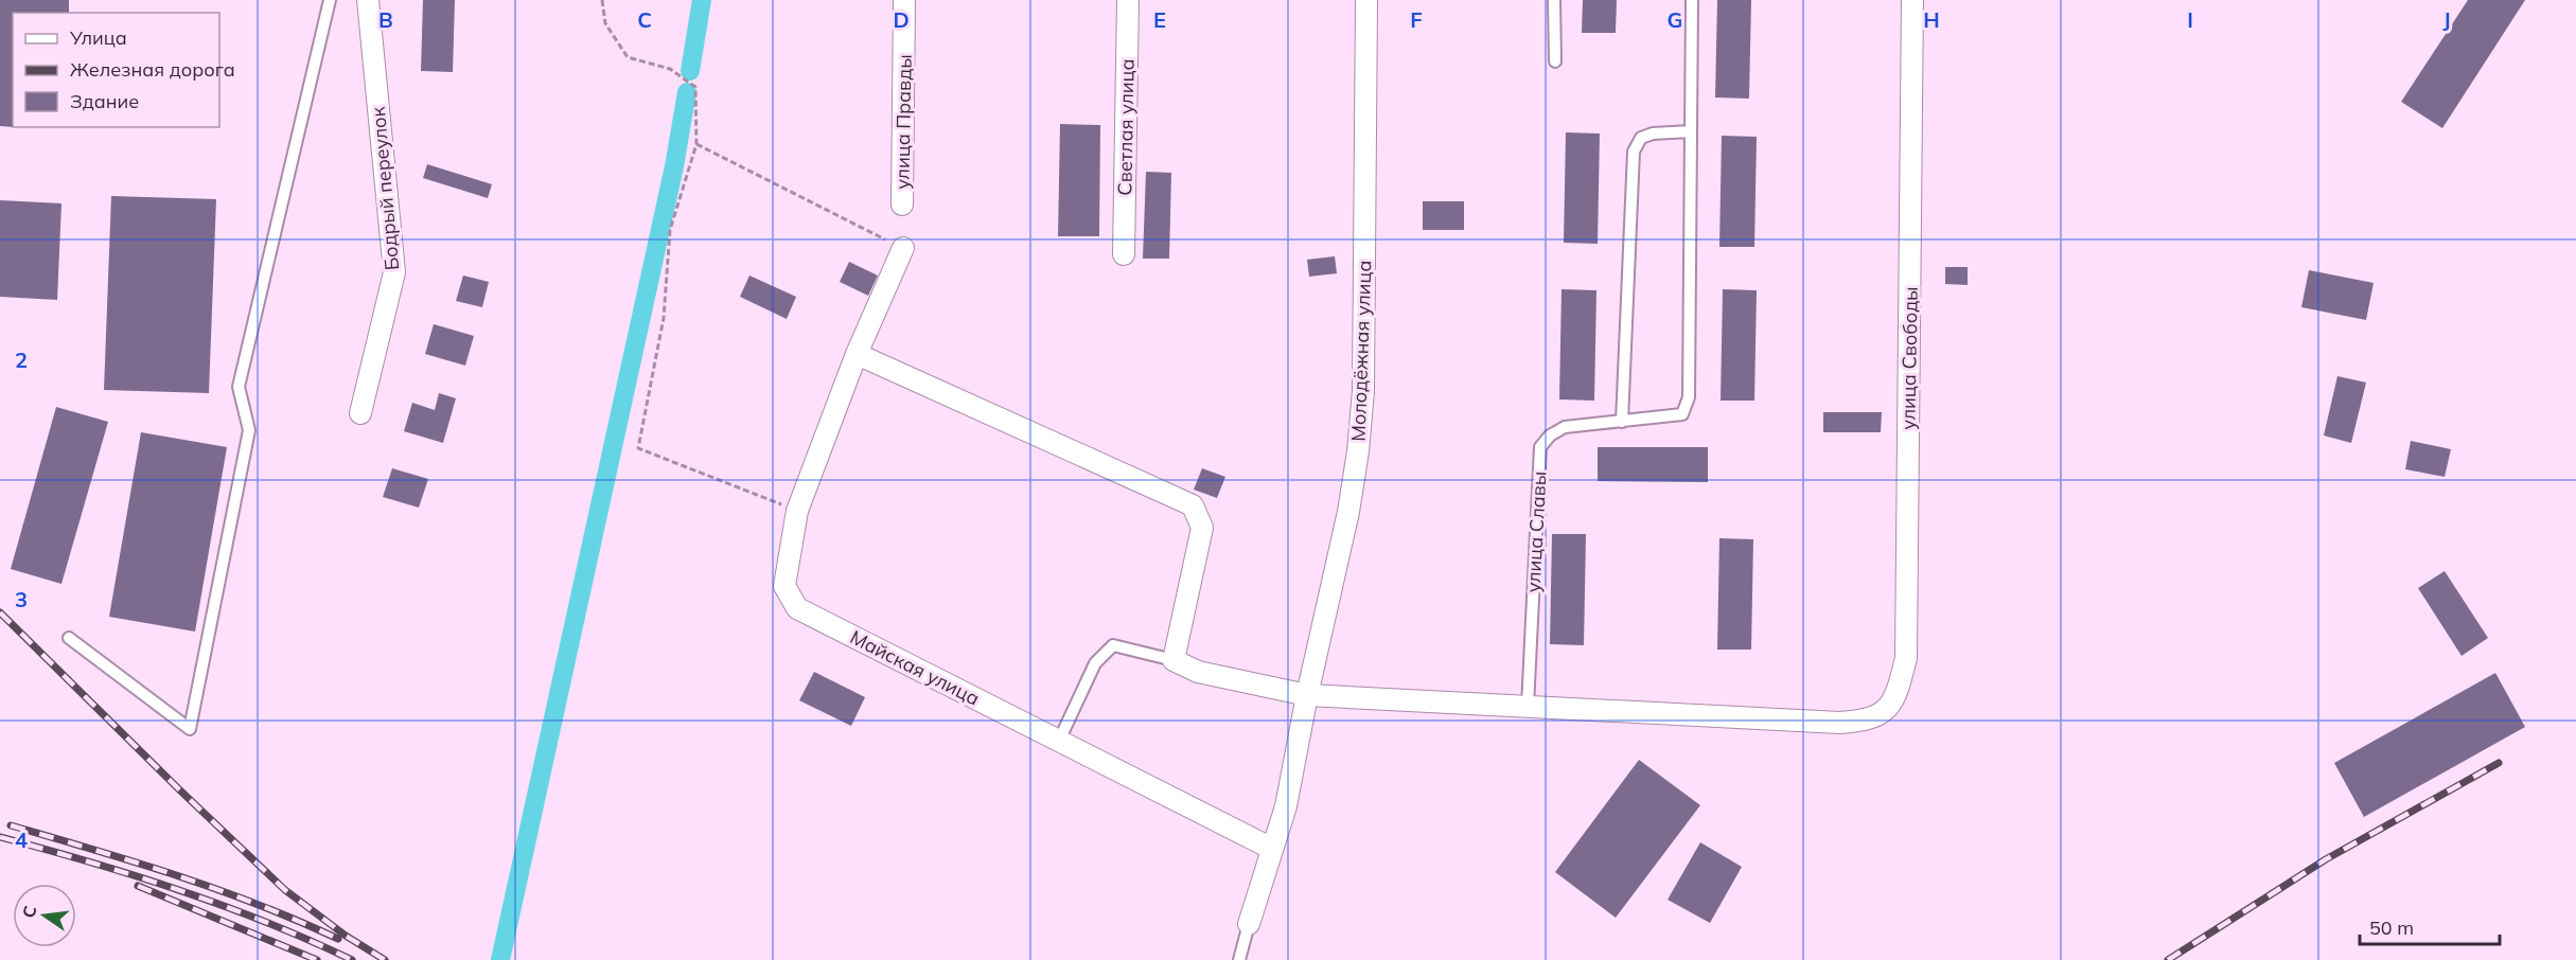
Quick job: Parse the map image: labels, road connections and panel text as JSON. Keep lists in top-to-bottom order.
{
  "streets": {
    "street": [
      "улица Правды",
      "Светлая улица",
      "Бодрый переулок",
      "Молодёжная улица",
      "улица Свободы",
      "Майская улица"
    ],
    "lane": ["улица Славы"]
  },
  "crossings": [
    ["Молодёжная улица", "Майская улица"],
    ["улица Свободы", "улица Славы"]
  ],
  "legend": ["Улица", "Железная дорога", "Здание"],
  "scale_bar": "50 m",
  "north": "left",
  "grid": {
    "columns": [
      "B",
      "C",
      "D",
      "E",
      "F",
      "G",
      "H",
      "I",
      "J"
    ],
    "rows": ["2", "3", "4"]
  }
}
